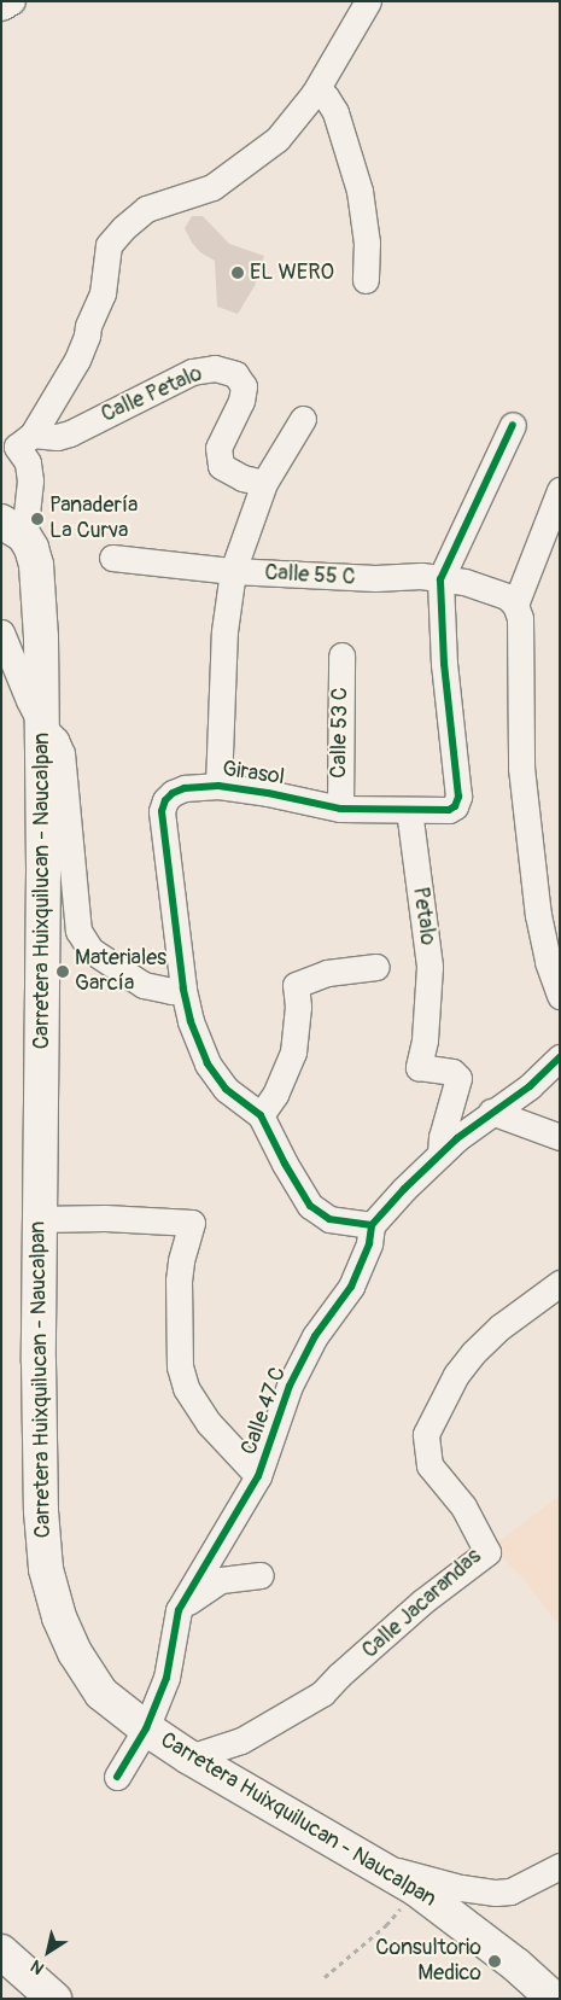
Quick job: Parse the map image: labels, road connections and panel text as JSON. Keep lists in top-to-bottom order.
{
  "streets": {
    "main road": ["Carretera Huixquilucan - Naucalpan"],
    "street": [
      "Calle Petalo",
      "Calle 55 C",
      "Calle 53 C",
      "Girasol",
      "Petalo",
      "Calle 47 C",
      "Calle Jacarandas"
    ]
  },
  "crossings": [
    ["Calle 55 C", "Girasol"],
    ["Calle 53 C", "Girasol"],
    ["Girasol", "Petalo"],
    ["Carretera Huixquilucan - Naucalpan", "Calle 47 C"],
    ["Carretera Huixquilucan - Naucalpan", "Calle Jacarandas"]
  ],
  "places": [
    "EL WERO",
    "Panadería La Curva",
    "Materiales García",
    "Consultorio Medico"
  ],
  "north": "bottom left"
}
